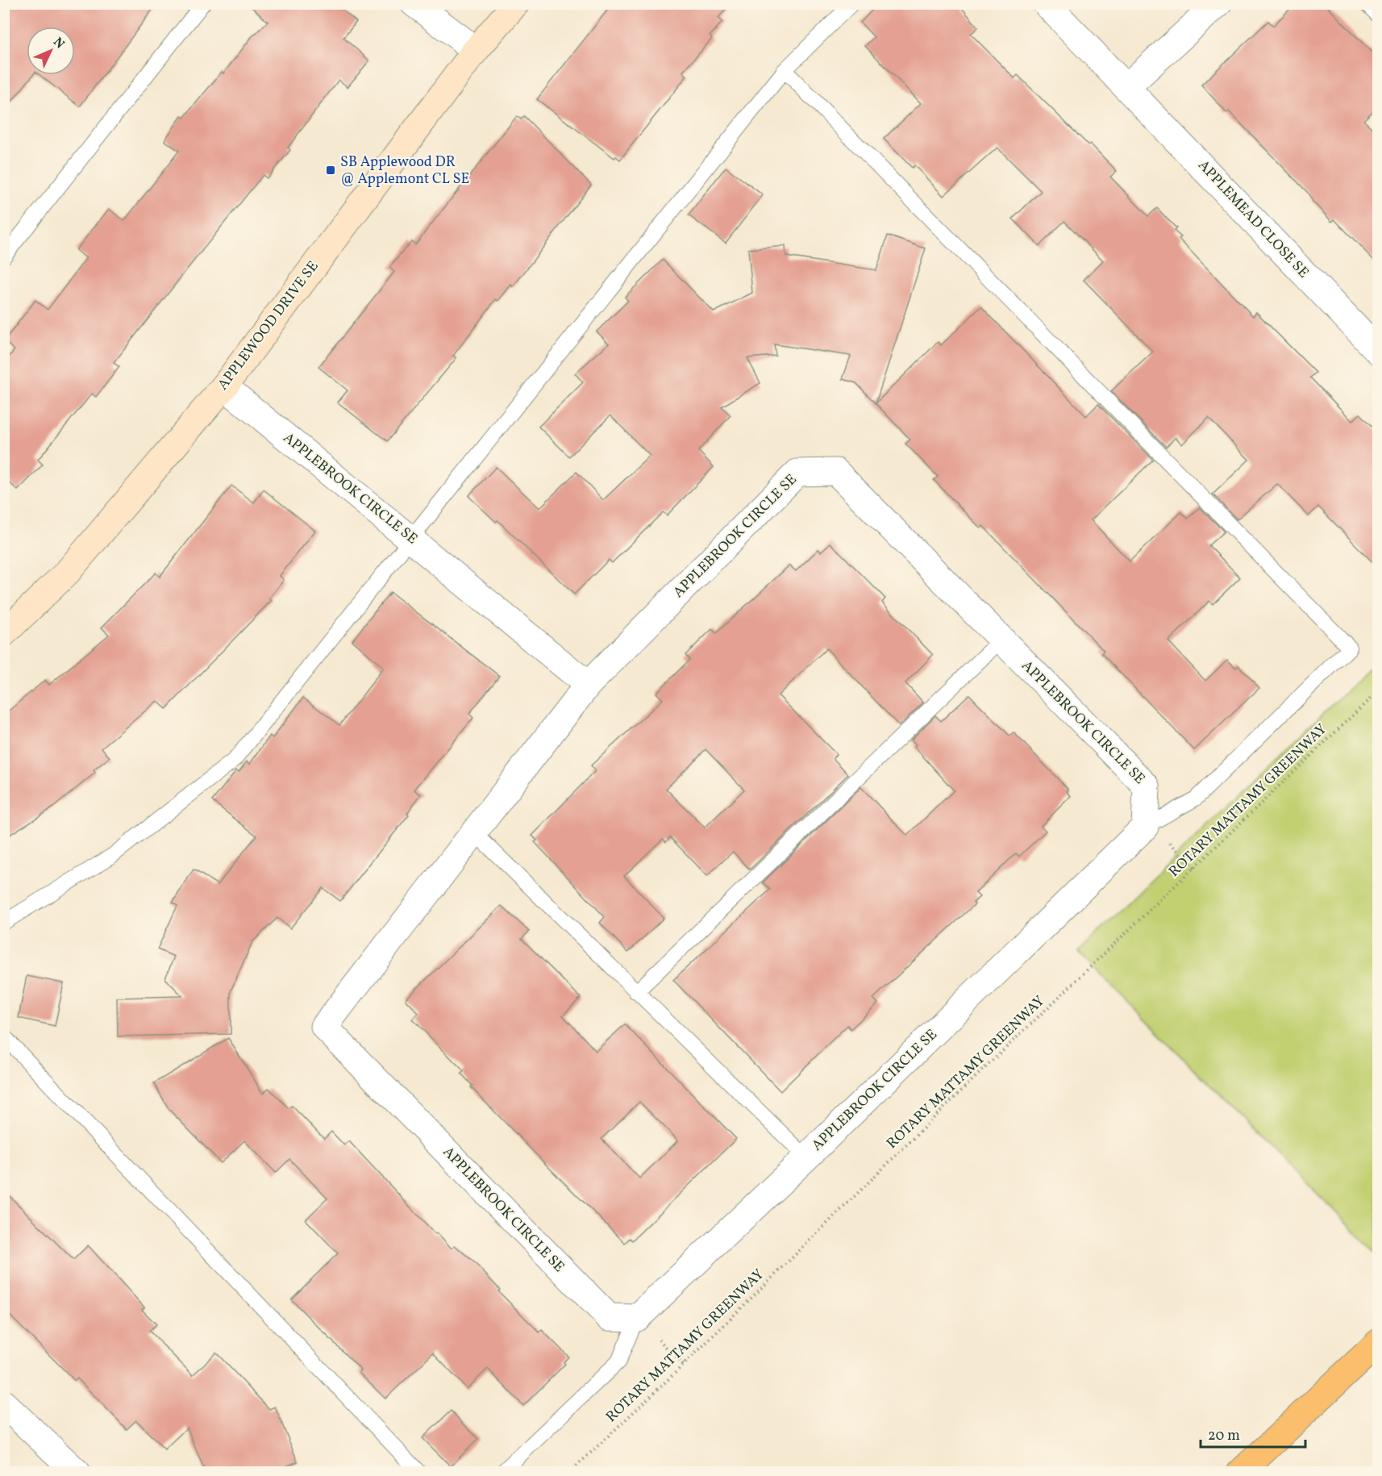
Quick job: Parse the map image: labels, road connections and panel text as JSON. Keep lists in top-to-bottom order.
{
  "streets": {
    "street": ["APPLEMEAD CLOSE SE", "APPLEWOOD DRIVE SE", "APPLEBROOK CIRCLE SE"],
    "path": ["ROTARY MATTAMY GREENWAY"]
  },
  "crossings": [
    ["APPLEWOOD DRIVE SE", "APPLEBROOK CIRCLE SE"]
  ],
  "places": {
    "transit": ["SB Applewood DR @ Applemont CL SE"]
  },
  "scale_bar": "20 m",
  "north": "top right"
}
